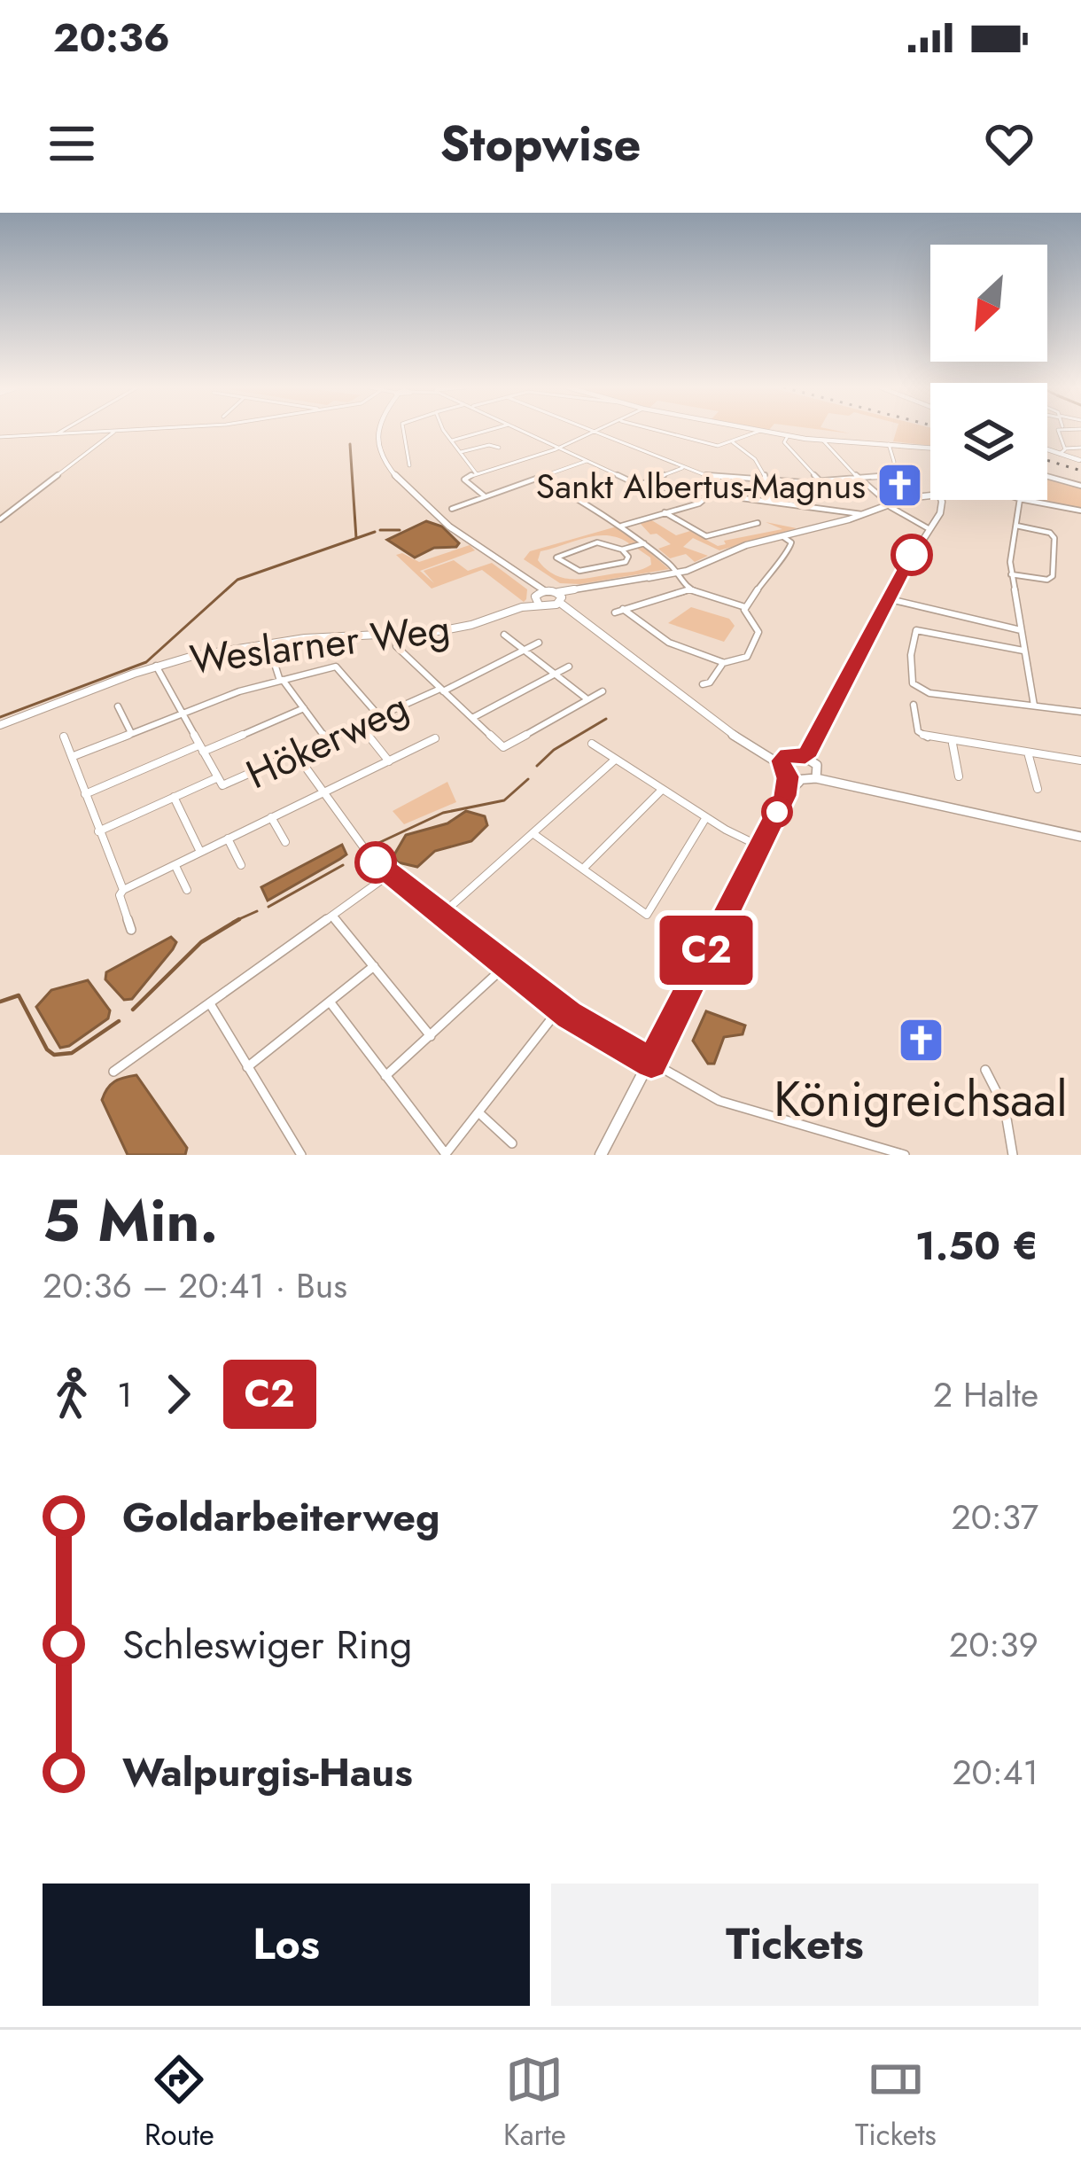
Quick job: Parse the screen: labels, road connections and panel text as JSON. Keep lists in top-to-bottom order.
{
  "streets": {
    "street": ["Weslarner Weg", "Hökerweg"]
  },
  "crossings": [
    ["Weslarner Weg", "Hökerweg"]
  ],
  "places": {
    "church": ["Sankt Albertus-Magnus", "Königreichsaal"]
  },
  "lines": ["bus line C2"],
  "north": "bottom left",
  "page": {
    "status": "20:36",
    "header": "Stopwise",
    "on_map": "C2",
    "heading": ["5 Min.", "20:36 – 20:41 · Bus", "1.50 €"],
    "legs": ["1", "C2", "2 Halte"],
    "list": [
      {
        "name": "Goldarbeiterweg",
        "value": "20:37"
      },
      {
        "name": "Schleswiger Ring",
        "value": "20:39"
      },
      {
        "name": "Walpurgis-Haus",
        "value": "20:41"
      }
    ],
    "buttons": ["Los", "Tickets"],
    "tabs": ["Route", "Karte", "Tickets"]
  }
}
